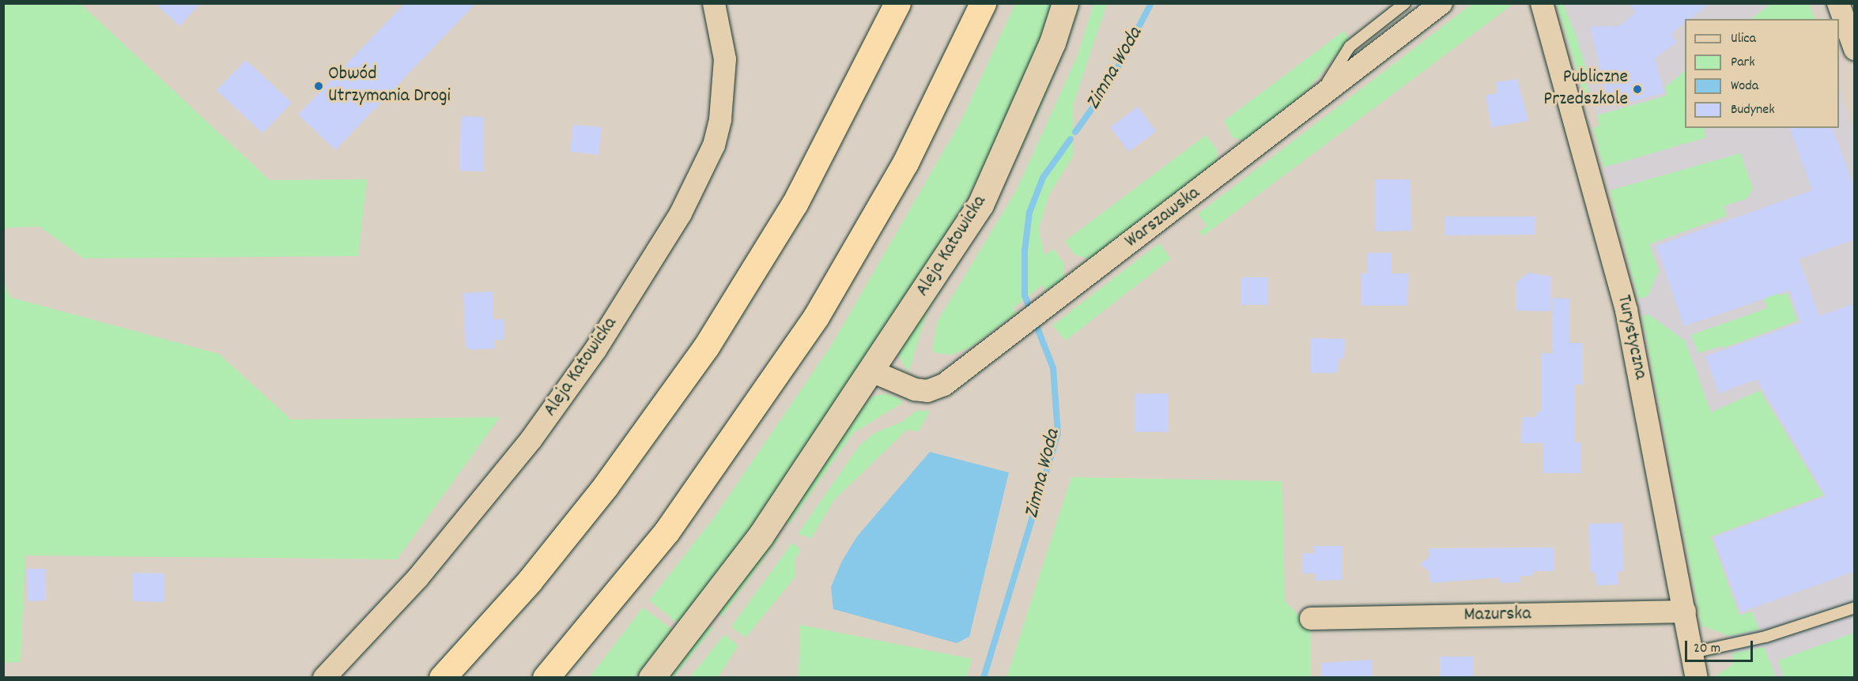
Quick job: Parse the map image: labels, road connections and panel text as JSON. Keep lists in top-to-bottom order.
{
  "streets": {
    "street": [
      "Warszawska",
      "Aleja Katowicka",
      "Turystyczna",
      "Mazurska"
    ]
  },
  "crossings": [
    ["Warszawska", "Aleja Katowicka"],
    ["Turystyczna", "Mazurska"]
  ],
  "water": ["Zimna Woda"],
  "places": ["Obwód Utrzymania Drogi", "Publiczne Przedszkole"],
  "legend": [
    "Ulica",
    "Park",
    "Woda",
    "Budynek"
  ],
  "scale_bar": "20 m"
}
